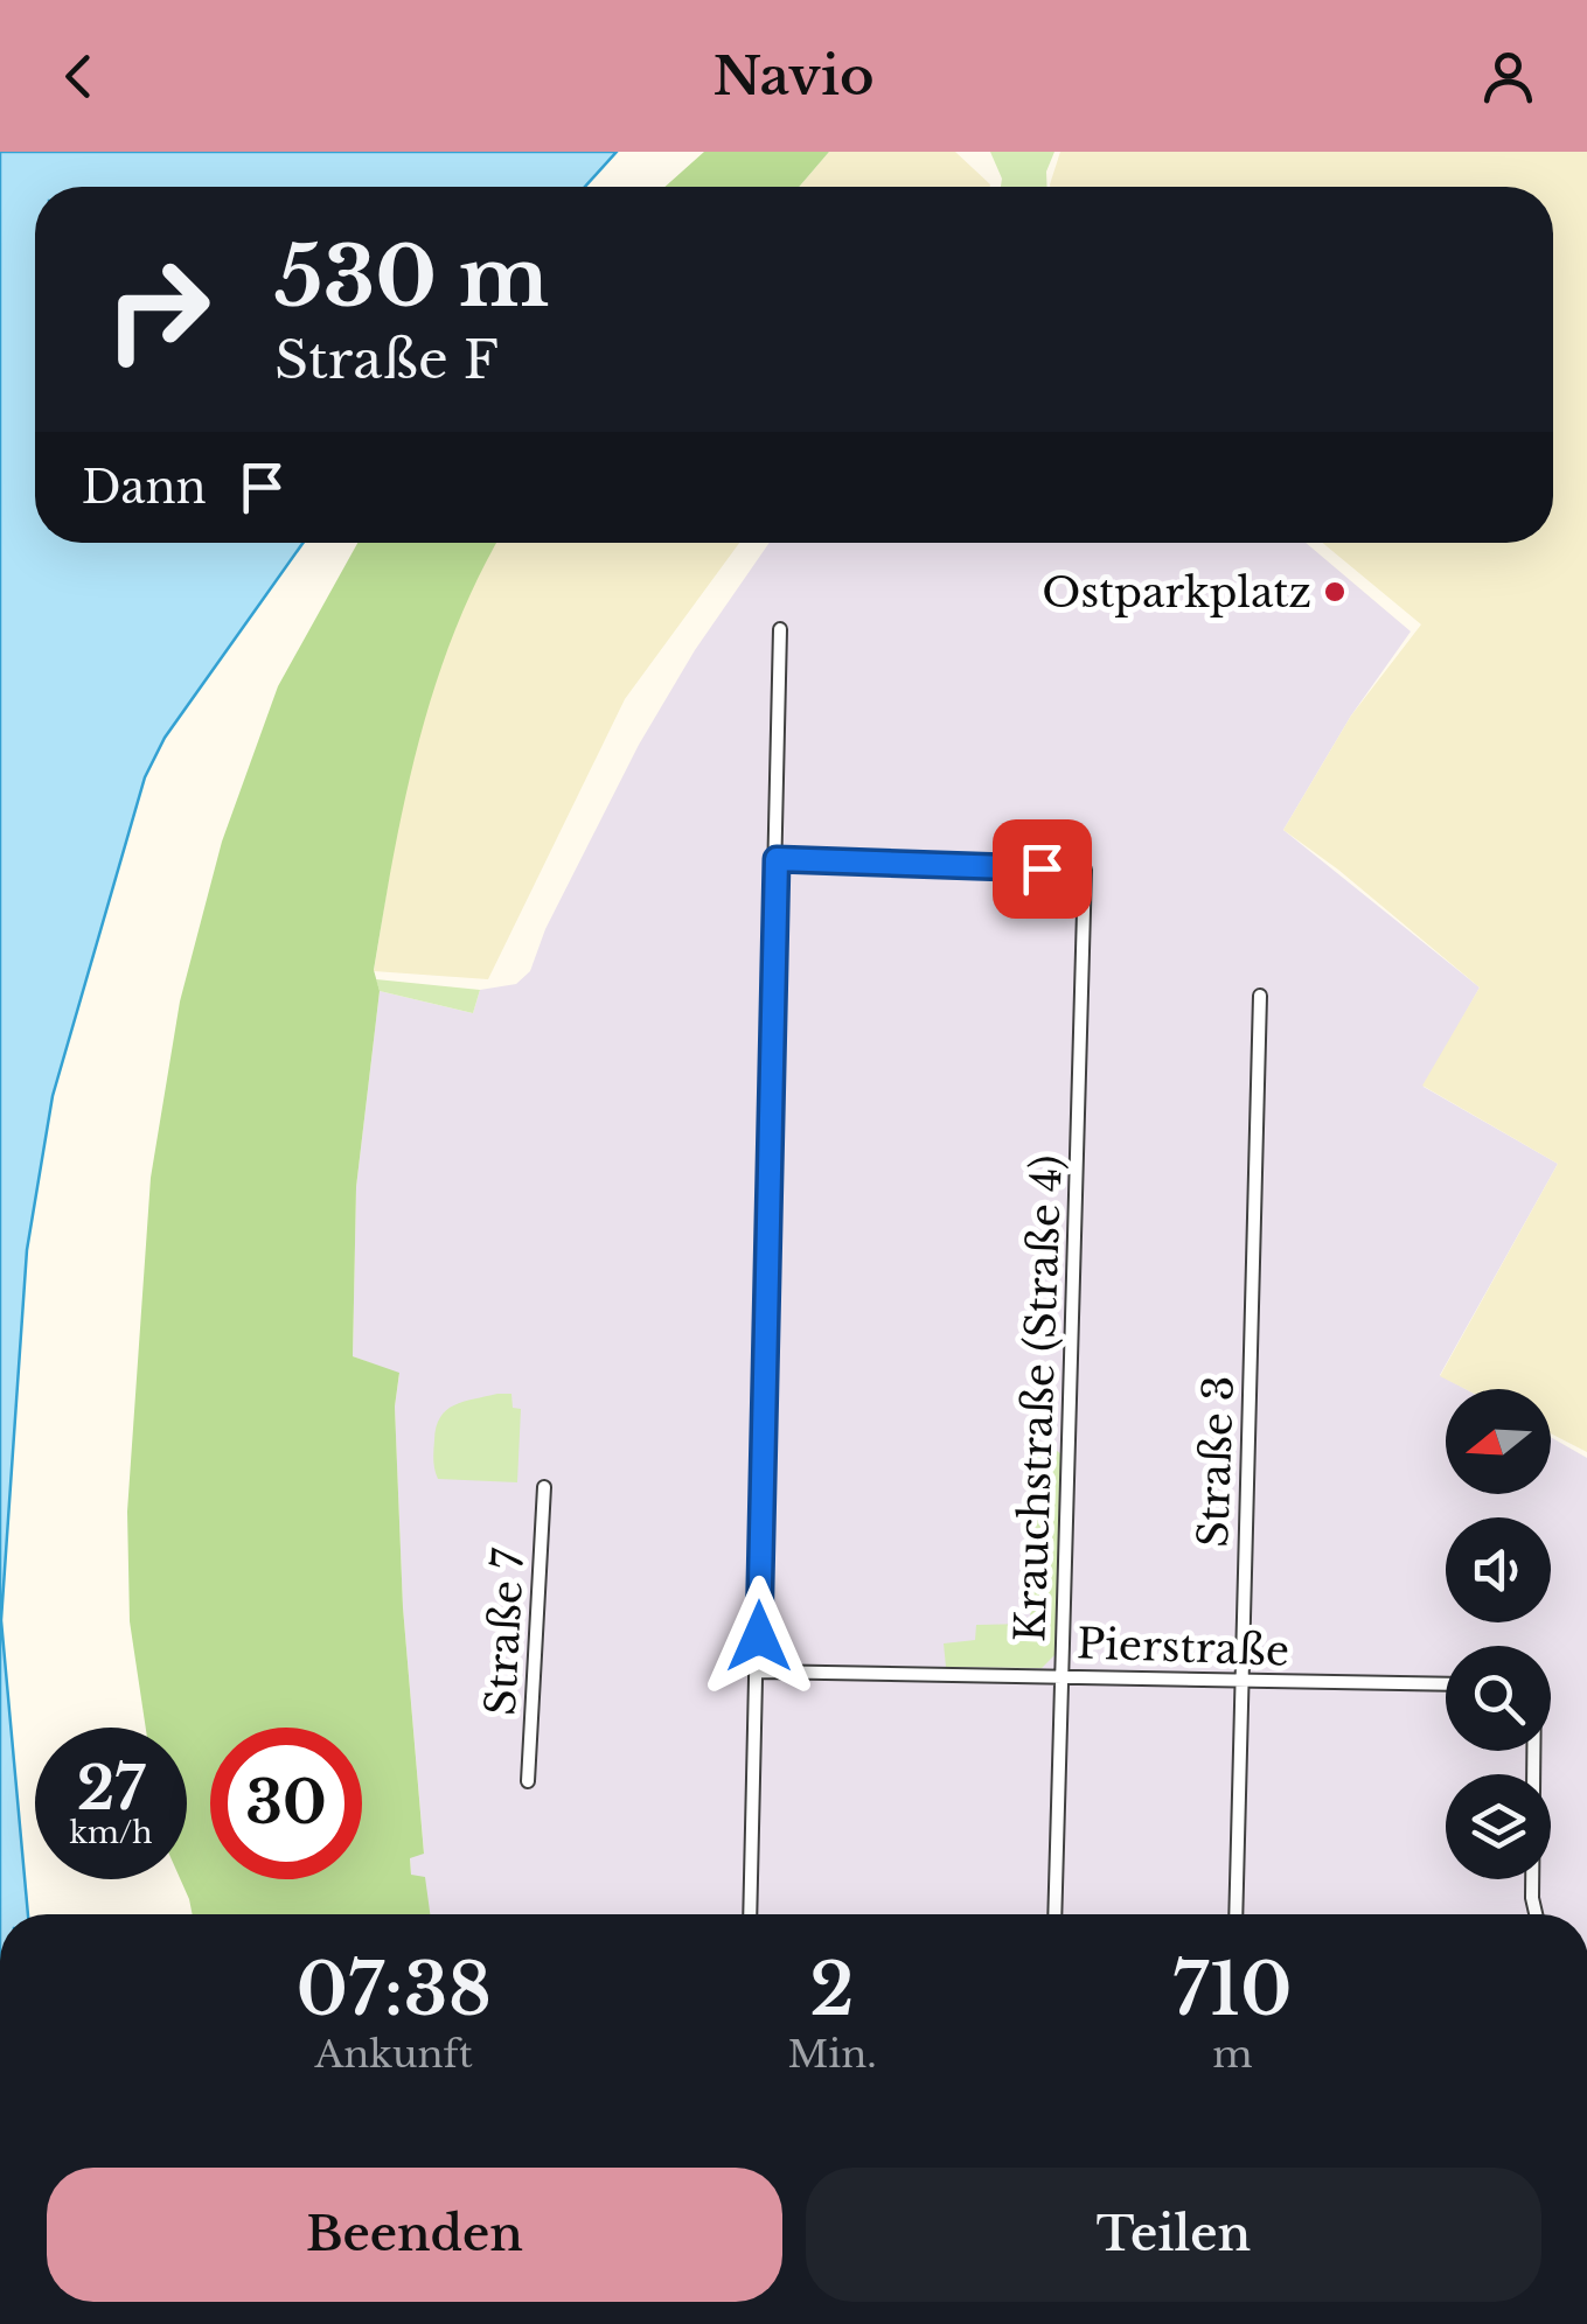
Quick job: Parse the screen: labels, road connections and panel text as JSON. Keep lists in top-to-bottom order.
{
  "streets": {
    "street": [
      "Krauchstraße (Straße 4)",
      "Straße 3",
      "Straße 7",
      "Pierstraße"
    ]
  },
  "crossings": [
    ["Krauchstraße (Straße 4)", "Pierstraße"],
    ["Straße 3", "Pierstraße"]
  ],
  "places": ["Ostparkplatz"],
  "north": "left",
  "page": {
    "header": "Navio",
    "turn": ["530 m", "Straße F"],
    "then": "Dann",
    "speed": "27 km/h",
    "limit": "30",
    "eta": [
      "07:38",
      "Ankunft",
      "2",
      "Min.",
      "710",
      "m"
    ],
    "buttons": ["Beenden", "Teilen"]
  }
}
